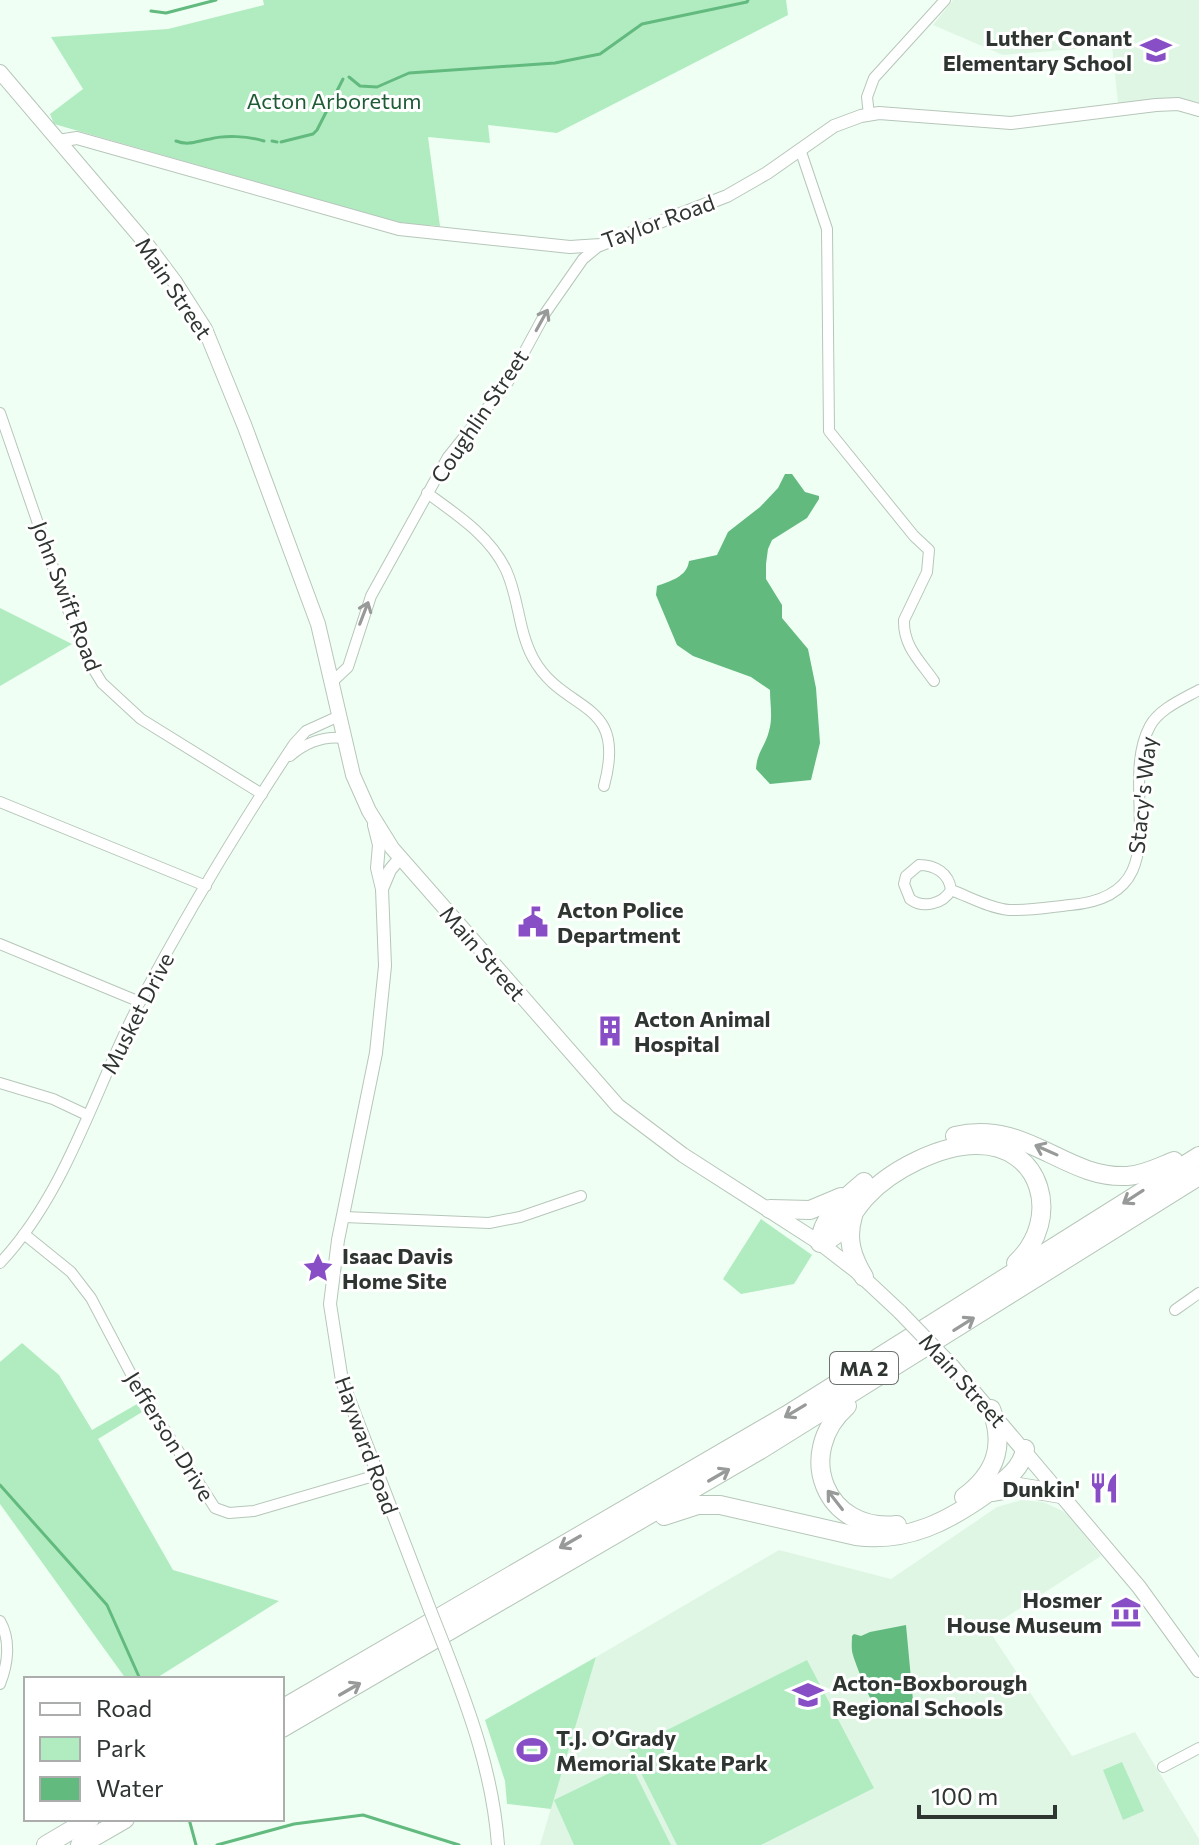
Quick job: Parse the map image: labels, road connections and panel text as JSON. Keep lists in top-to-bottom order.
{
  "streets": {
    "highway": ["MA 2"],
    "main road": ["Main Street"],
    "street": [
      "Taylor Road",
      "Coughlin Street",
      "John Swift Road",
      "Stacy's Way",
      "Musket Drive",
      "Jefferson Drive",
      "Hayward Road"
    ]
  },
  "crossings": [
    ["Taylor Road", "Main Street"],
    ["Taylor Road", "Coughlin Street"],
    ["Main Street", "Coughlin Street"],
    ["Main Street", "Musket Drive"],
    ["Main Street", "Hayward Road"],
    ["John Swift Road", "Musket Drive"],
    ["Musket Drive", "Jefferson Drive"],
    ["Jefferson Drive", "Hayward Road"]
  ],
  "one_way": ["Coughlin Street"],
  "parks": ["Acton Arboretum"],
  "places": {
    "school or university": ["Luther Conant Elementary School", "Acton-Boxborough Regional Schools"],
    "public building": ["Acton Police Department"],
    "building": ["Acton Animal Hospital"],
    "place": ["Isaac Davis Home Site"],
    "restaurant": ["Dunkin'"],
    "museum": ["Hosmer House Museum"],
    "sports": ["T.J. O’Grady Memorial Skate Park"]
  },
  "legend": ["Road", "Park", "Water"],
  "scale_bar": "100 m"
}
